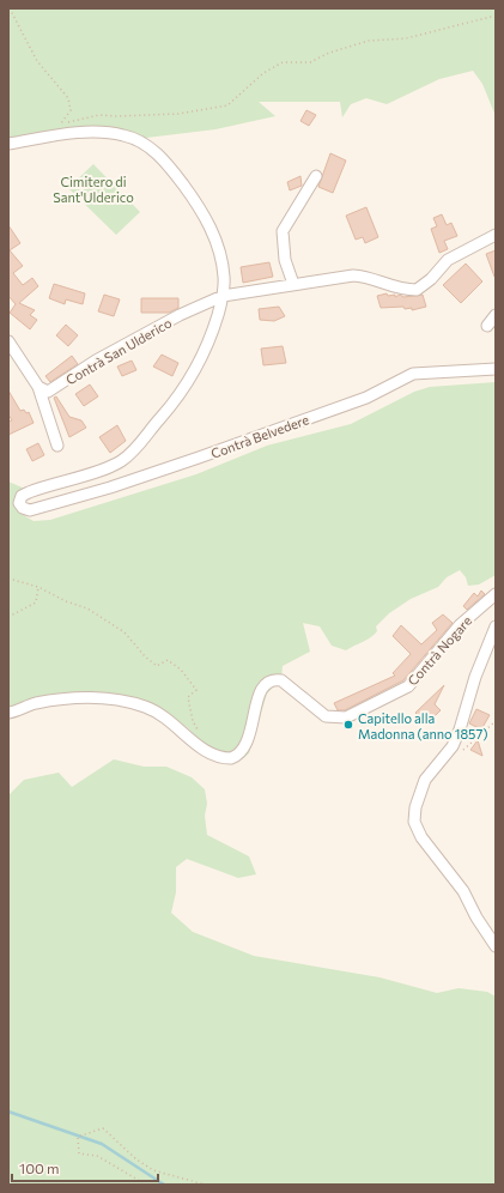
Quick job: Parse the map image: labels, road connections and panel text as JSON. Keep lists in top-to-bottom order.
{
  "streets": {
    "street": ["Contrà San Ulderico", "Contrà Belvedere", "Contrà Nogare"]
  },
  "crossings": [
    ["Contrà San Ulderico", "Contrà Belvedere"]
  ],
  "parks": ["Cimitero di Sant'Ulderico"],
  "places": ["Capitello alla Madonna (anno 1857)"],
  "scale_bar": "100 m"
}
